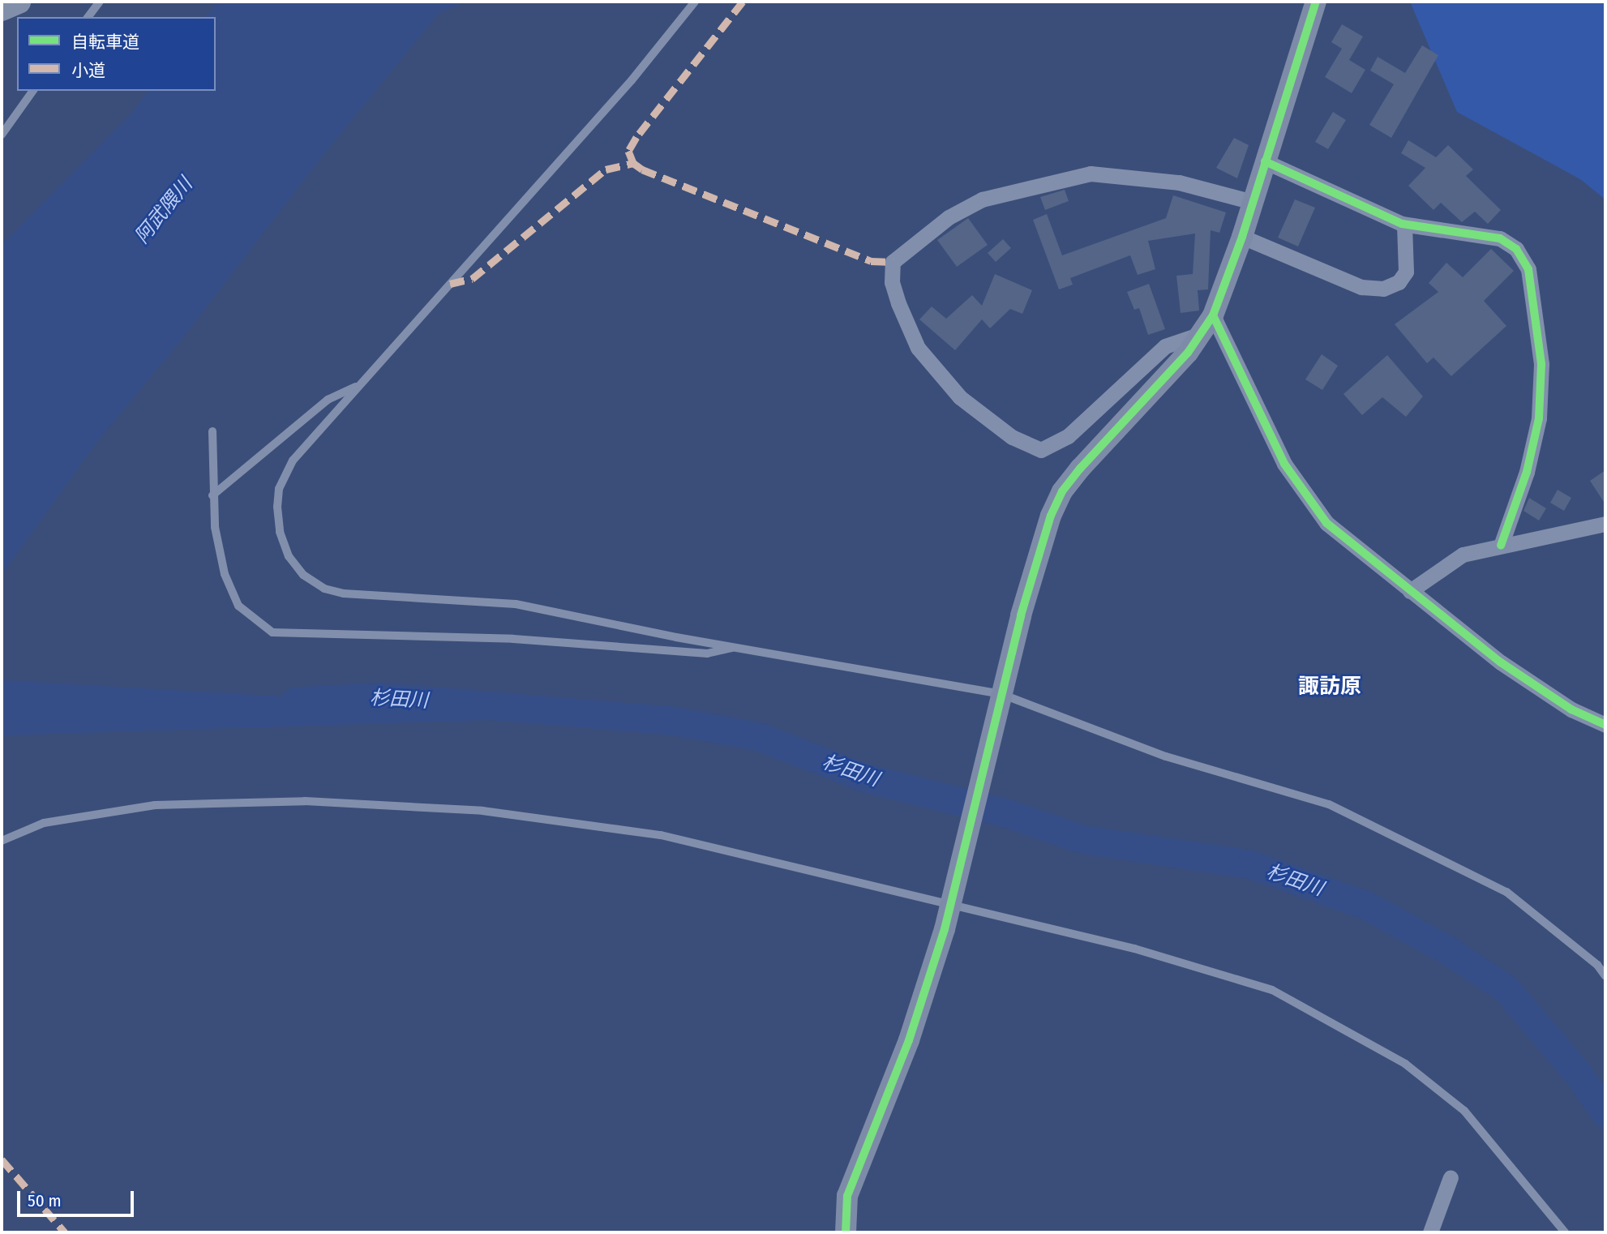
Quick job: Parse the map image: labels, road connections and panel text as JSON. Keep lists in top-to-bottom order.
{
  "districts": ["諏訪原"],
  "water": ["阿武隈川", "杉田川"],
  "legend": ["自転車道", "小道"],
  "scale_bar": "50 m"
}
